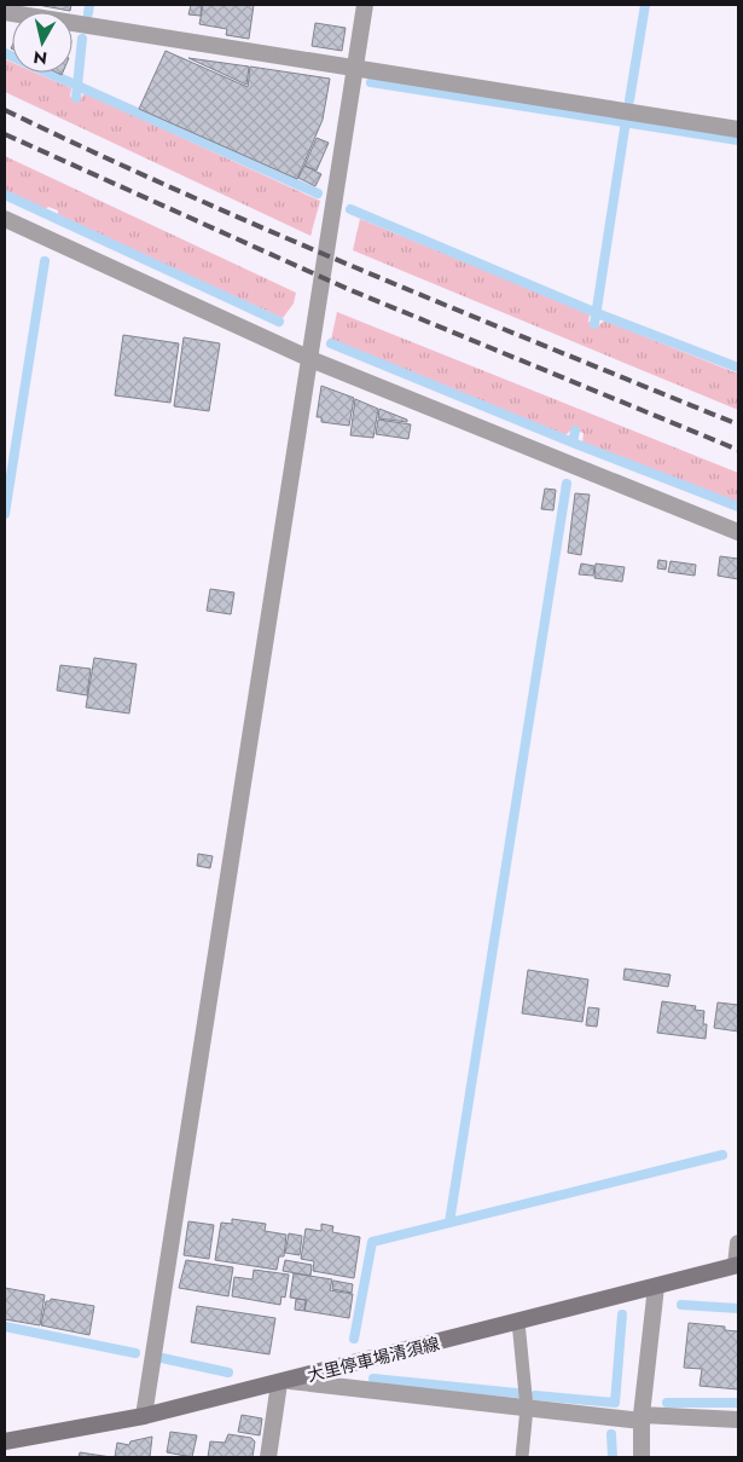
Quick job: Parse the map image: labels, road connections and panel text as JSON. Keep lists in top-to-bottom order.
{
  "streets": {
    "main road": ["大里停車場清須線"]
  },
  "north": "bottom"
}
